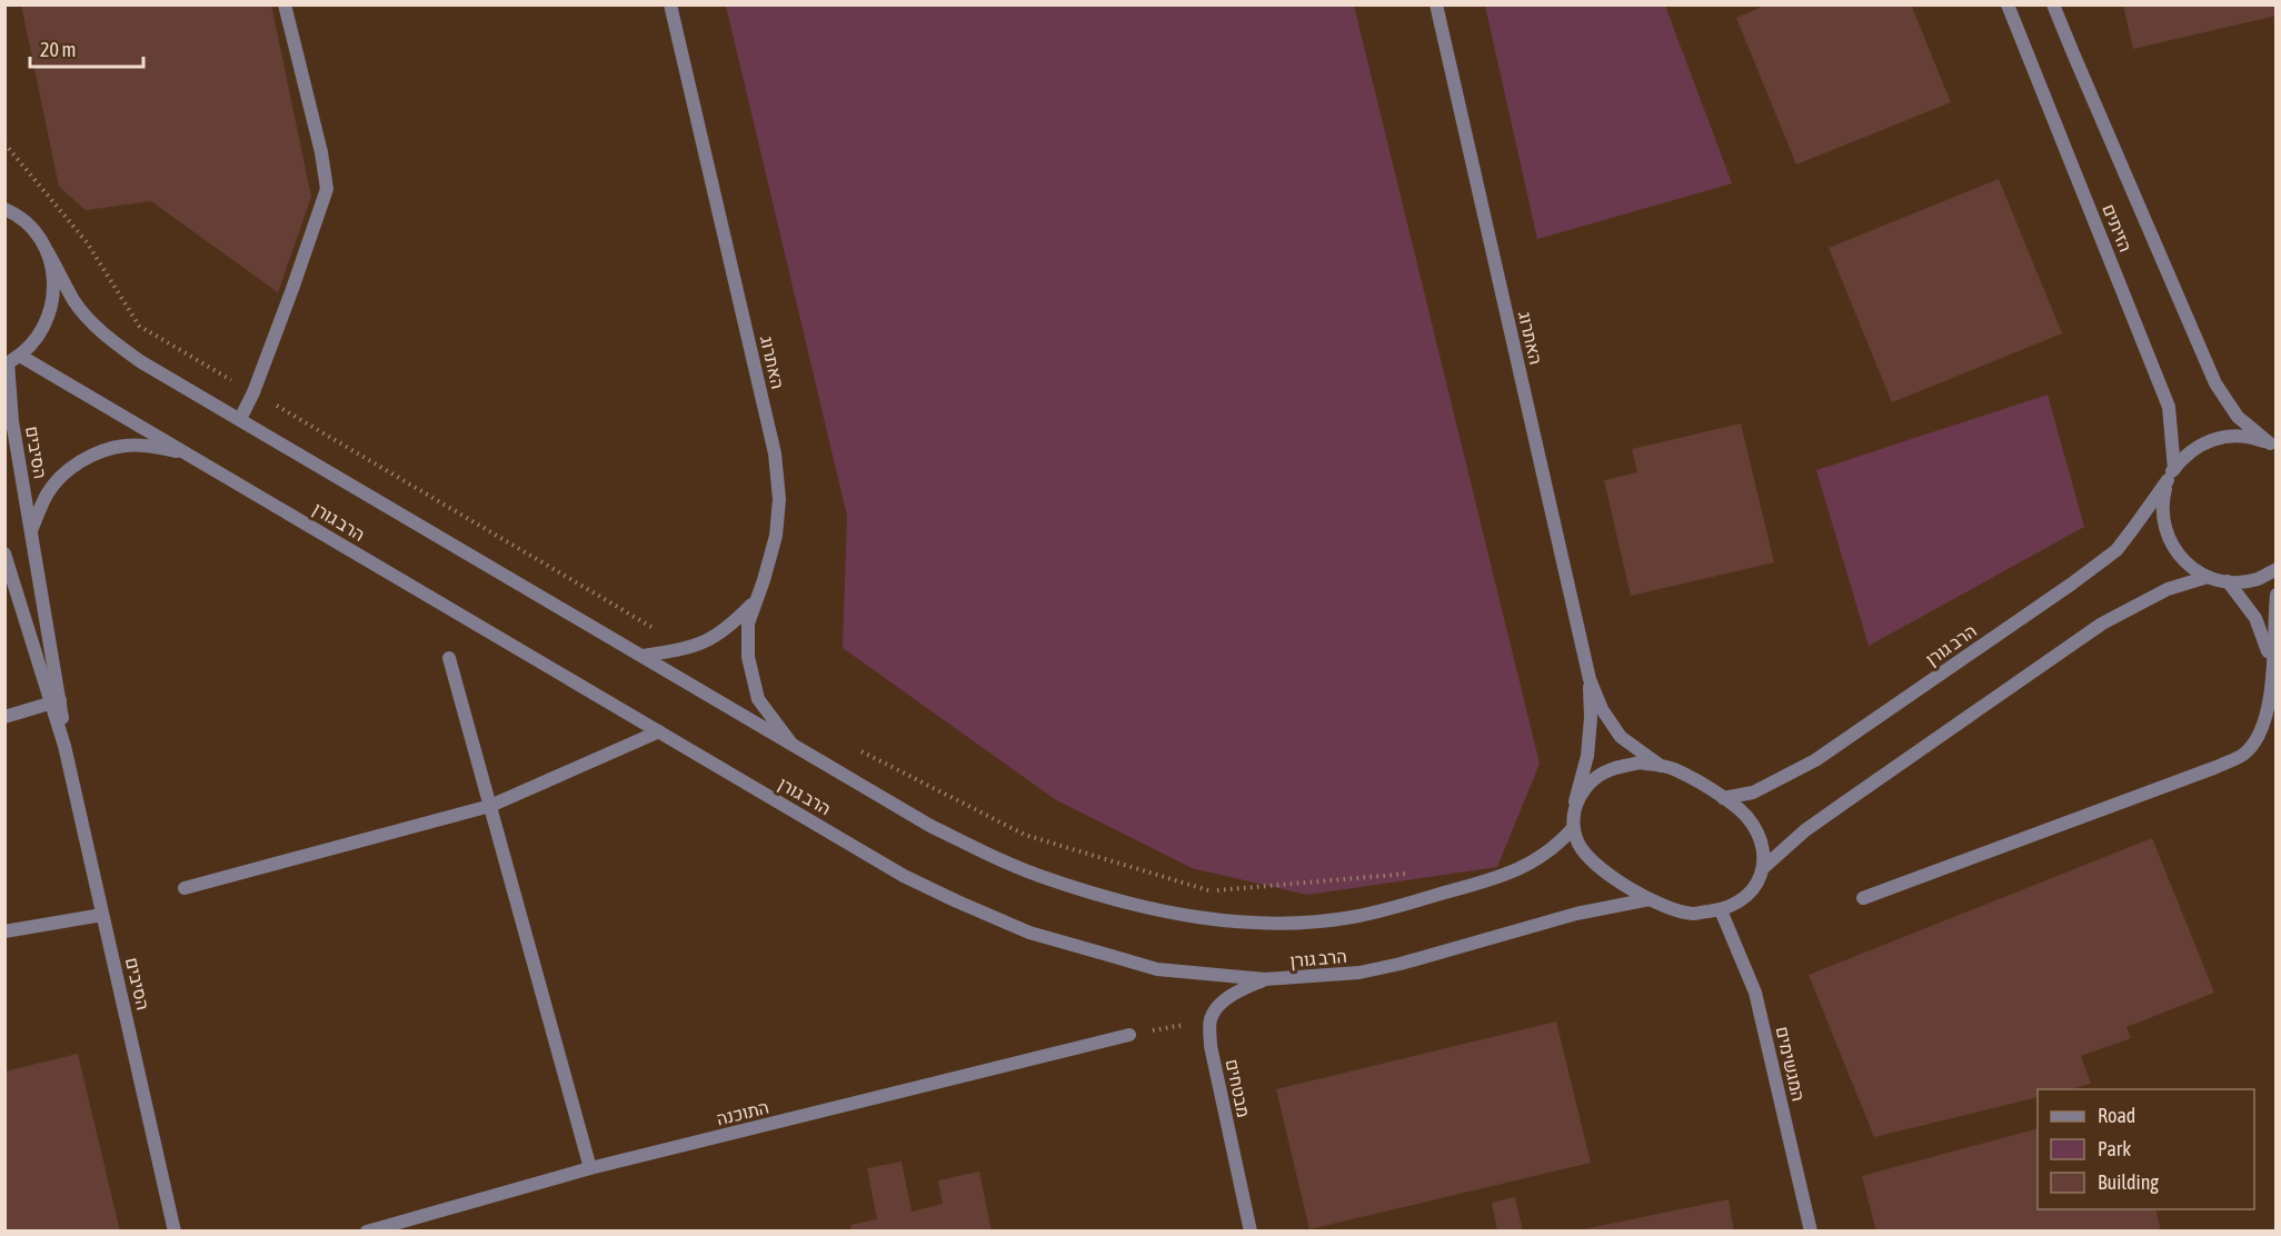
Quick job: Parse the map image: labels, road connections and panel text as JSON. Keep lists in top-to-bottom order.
{
  "streets": {
    "street": [
      "הזיתים",
      "האתרוג",
      "הסיבים",
      "הרב גורן",
      "המגשימים",
      "מבטחים",
      "התוכנה"
    ]
  },
  "crossings": [
    ["הזיתים", "הרב גורן"],
    ["האתרוג", "הרב גורן"],
    ["האתרוג", "המגשימים"],
    ["הרב גורן", "המגשימים"]
  ],
  "legend": ["Road", "Park", "Building"],
  "scale_bar": "20 m"
}
